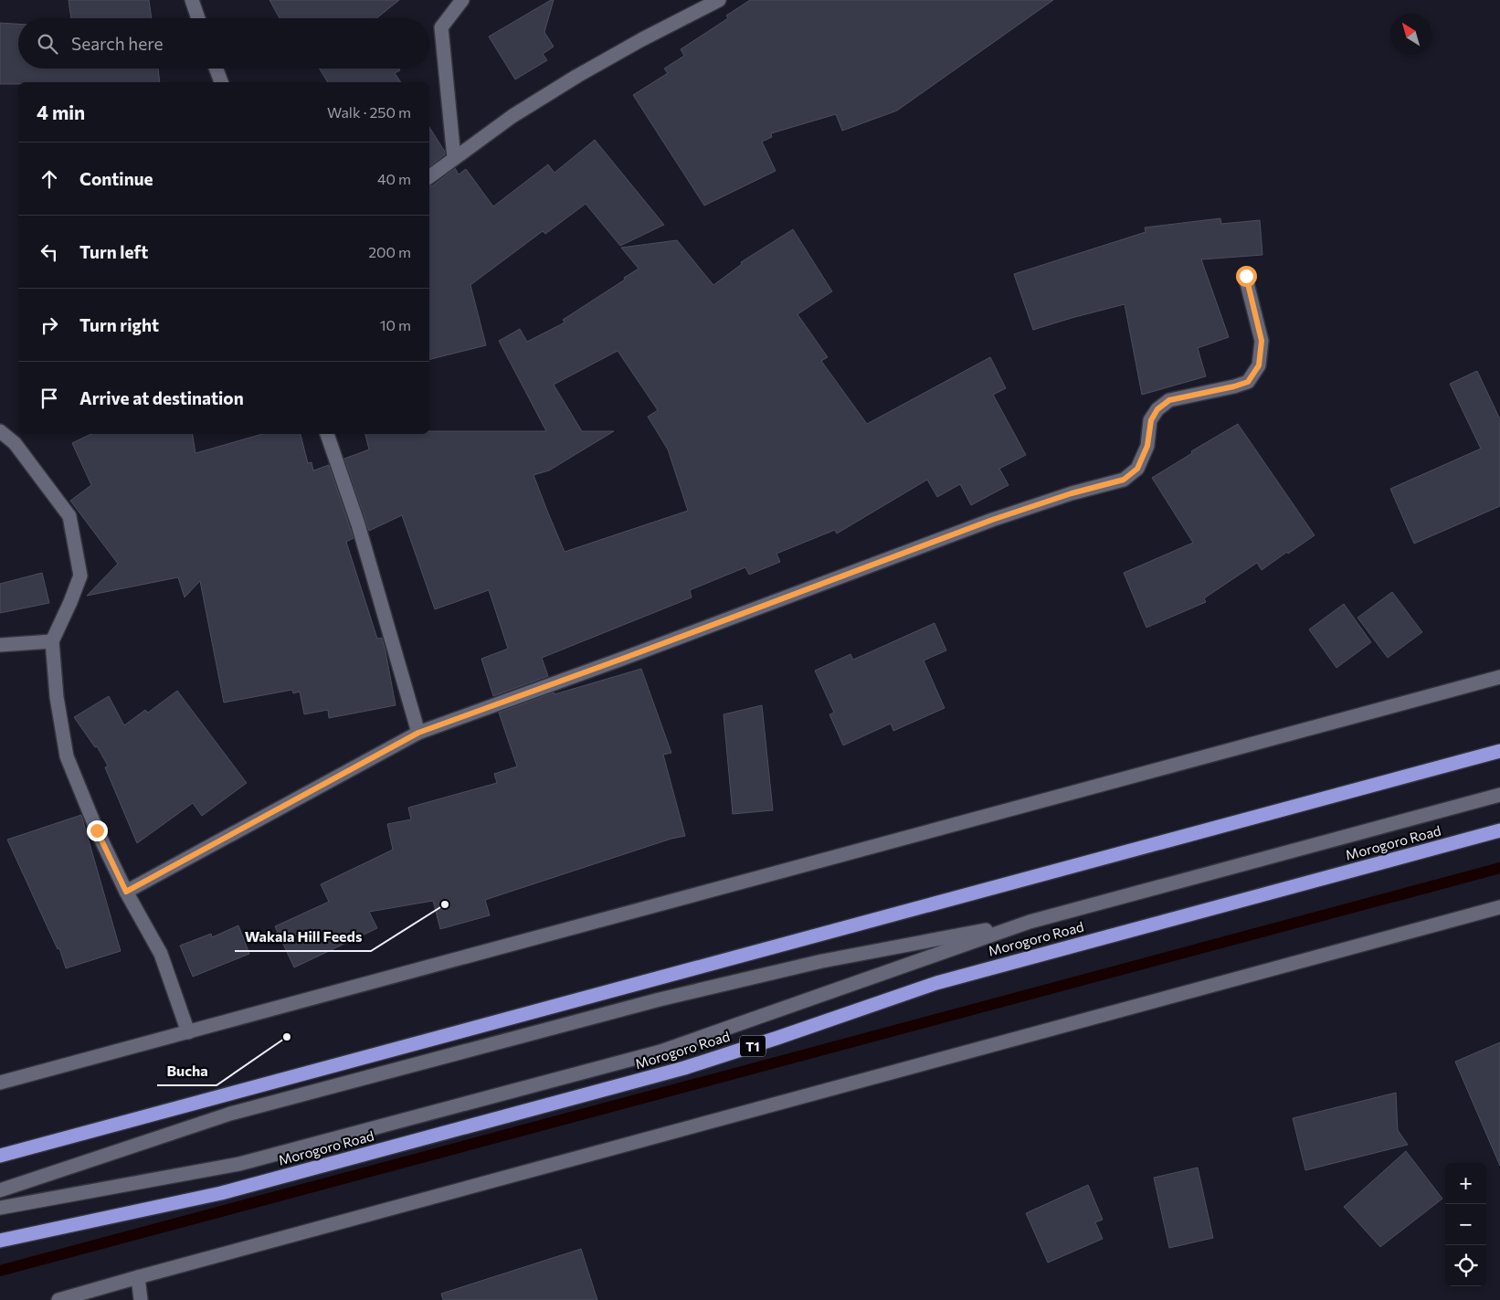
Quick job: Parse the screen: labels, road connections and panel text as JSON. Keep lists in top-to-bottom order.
{
  "streets": {
    "highway": ["Morogoro Road", "T1"]
  },
  "places": ["Wakala Hill Feeds", "Bucha"],
  "north": "top left",
  "page": {
    "search": "Search here",
    "heading": ["4 min", "Walk · 250 m"],
    "list": [
      ["Continue", "40 m"],
      ["Turn left", "200 m"],
      ["Turn right", "10 m"],
      "Arrive at destination"
    ],
    "map_buttons": ["+", "−"]
  }
}
